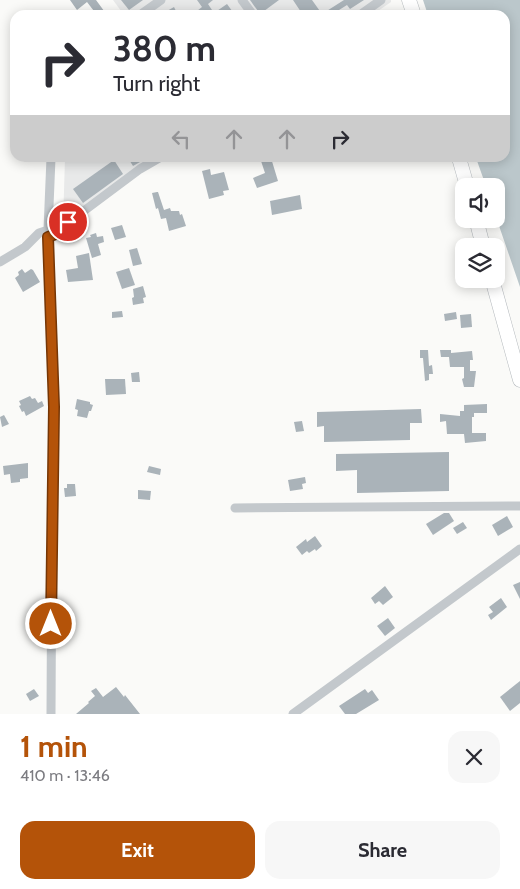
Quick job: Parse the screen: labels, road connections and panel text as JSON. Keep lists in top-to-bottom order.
{
  "page": {
    "turn": ["380 m", "Turn right"],
    "heading": ["1 min", "410 m · 13:46"],
    "buttons": ["Exit", "Share"]
  }
}
